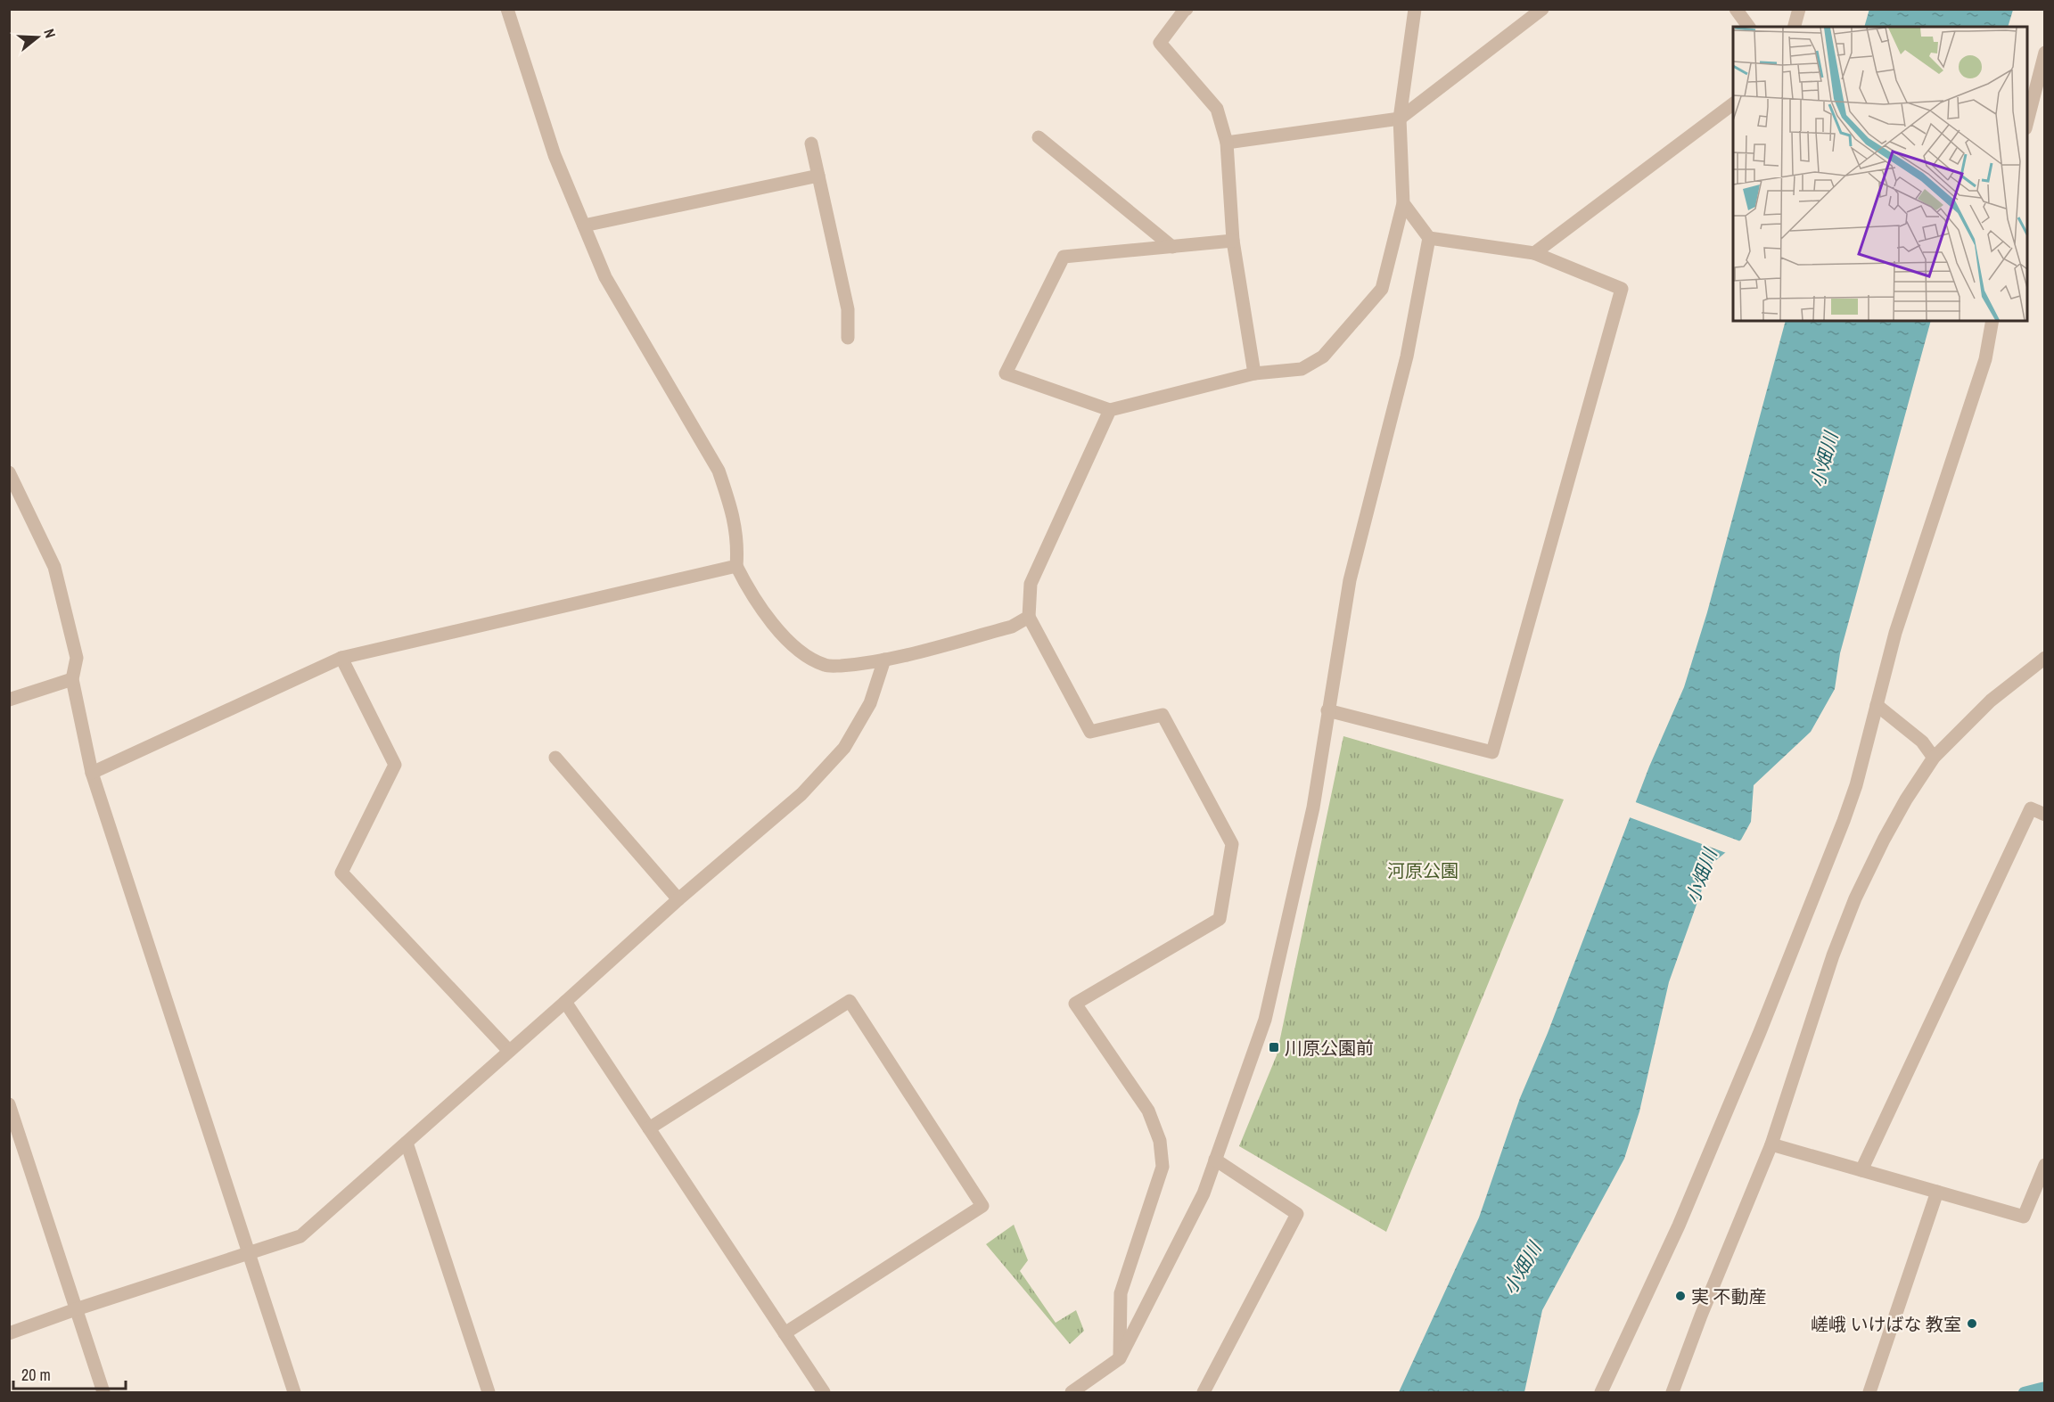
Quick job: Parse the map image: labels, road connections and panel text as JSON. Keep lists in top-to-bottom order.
{
  "water": ["小畑川"],
  "parks": ["河原公園"],
  "places": {
    "transit": ["川原公園前"],
    "other": ["実 不動産", "嵯峨 いけばな 教室"]
  },
  "scale_bar": "20 m",
  "north": "right"
}
